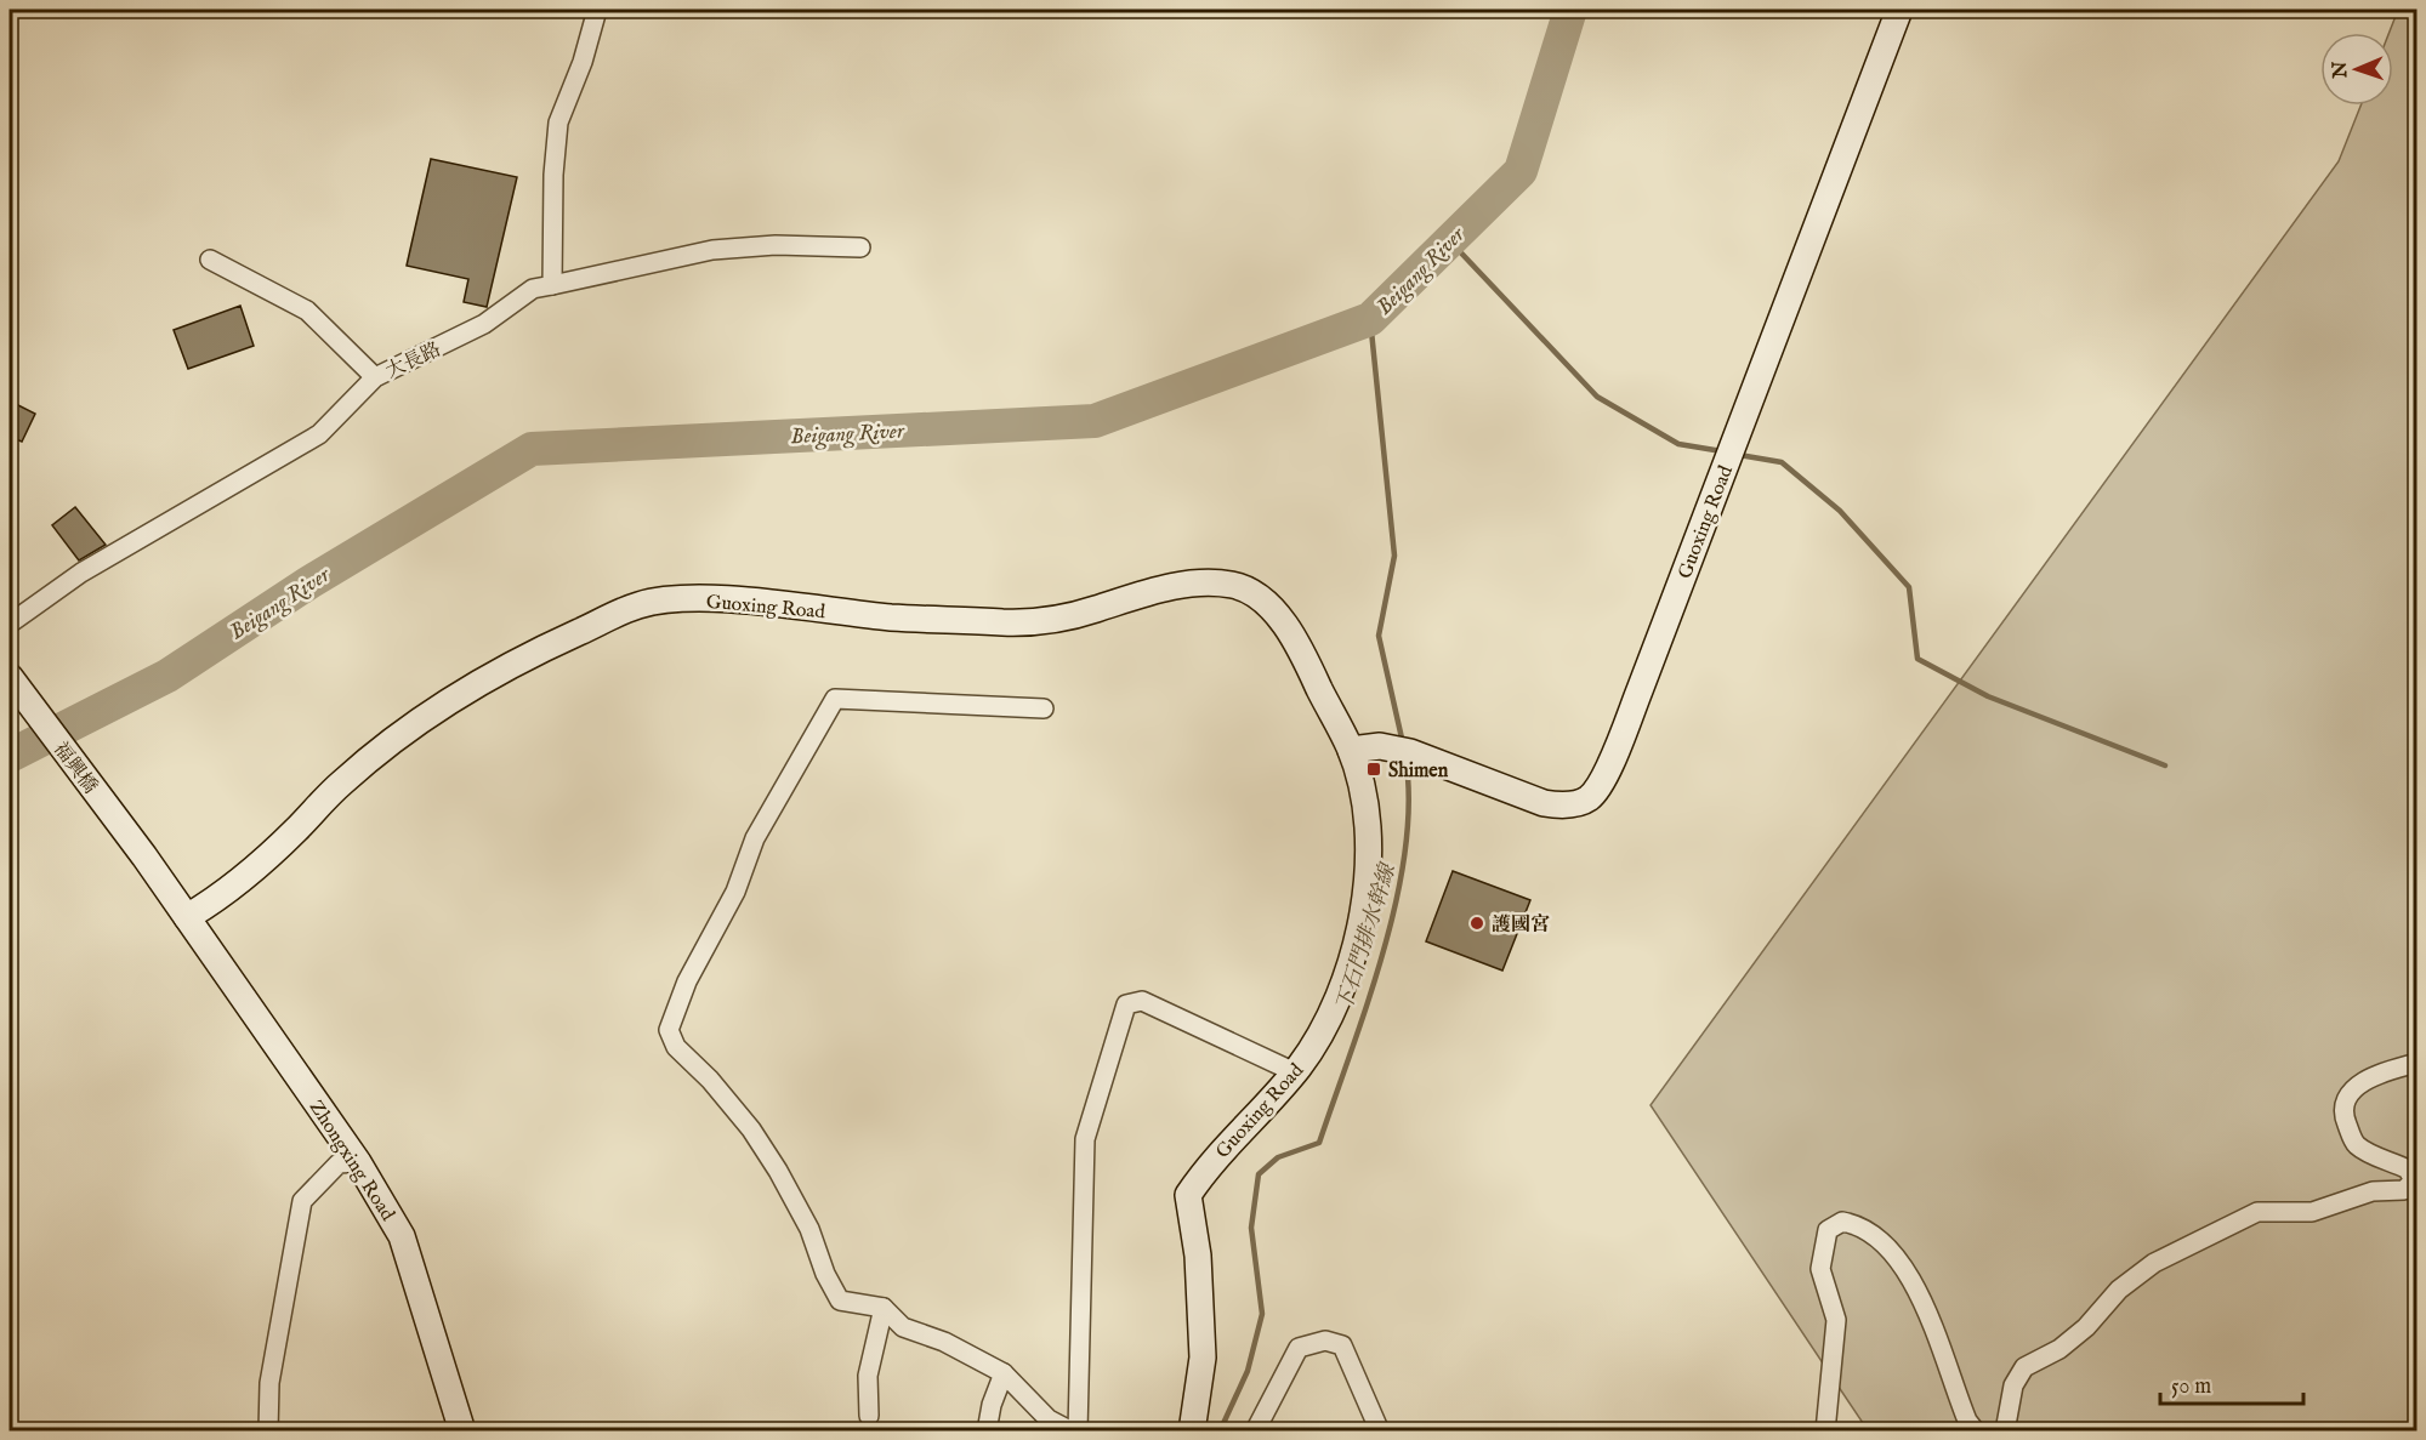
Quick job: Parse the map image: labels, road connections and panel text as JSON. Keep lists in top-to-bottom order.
{
  "streets": {
    "street": [
      "大長路",
      "Guoxing Road",
      "福興橋",
      "Zhongxing Road"
    ]
  },
  "crossings": [
    ["Guoxing Road", "福興橋"],
    ["Guoxing Road", "Zhongxing Road"],
    ["福興橋", "Zhongxing Road"]
  ],
  "water": ["Beigang River", "下石門排水幹線"],
  "places": {
    "transit": ["Shimen"],
    "other": ["護國宮"]
  },
  "scale_bar": "50 m",
  "north": "left"
}
